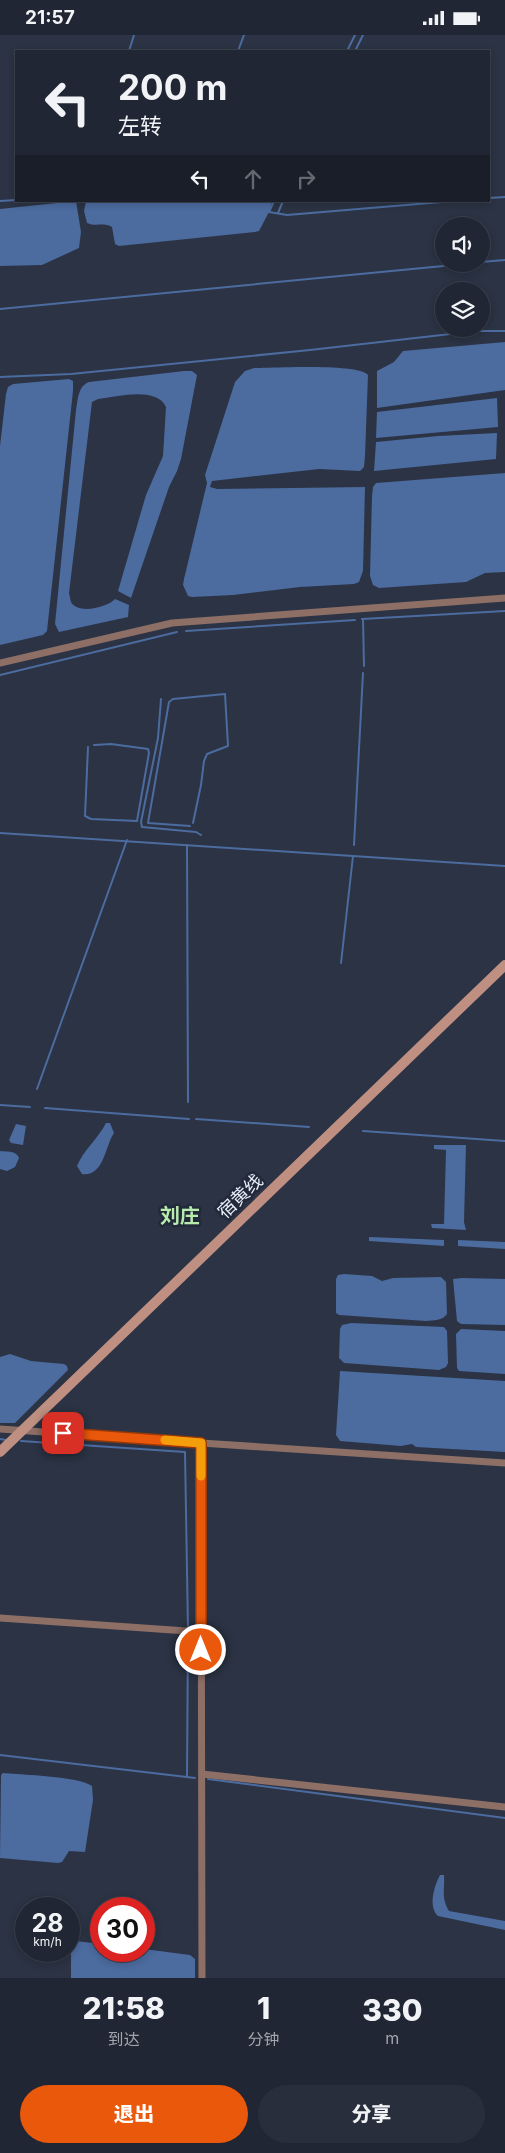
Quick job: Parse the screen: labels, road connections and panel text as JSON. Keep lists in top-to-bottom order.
{
  "streets": {
    "main road": ["宿黄线"]
  },
  "districts": ["刘庄"],
  "page": {
    "status": "21:57",
    "turn": ["200 m", "左转"],
    "speed": "28 km/h",
    "limit": "30",
    "eta": [
      "21:58",
      "到达",
      "1",
      "分钟",
      "330",
      "m"
    ],
    "buttons": ["退出", "分享"]
  }
}
